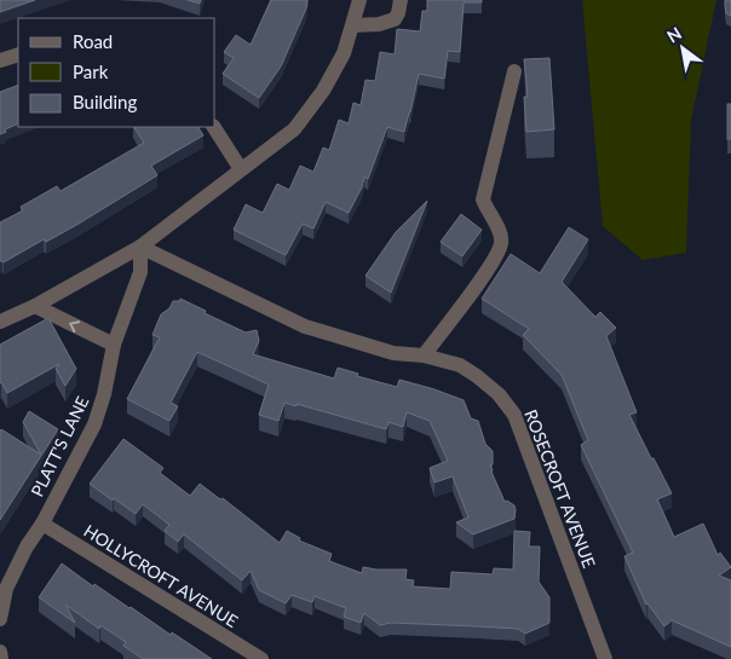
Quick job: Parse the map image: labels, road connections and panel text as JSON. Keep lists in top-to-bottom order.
{
  "streets": {
    "street": ["PLATT'S LANE", "ROSECROFT AVENUE", "HOLLYCROFT AVENUE"]
  },
  "crossings": [
    ["PLATT'S LANE", "ROSECROFT AVENUE"],
    ["PLATT'S LANE", "HOLLYCROFT AVENUE"]
  ],
  "legend": ["Road", "Park", "Building"],
  "north": "top left"
}
